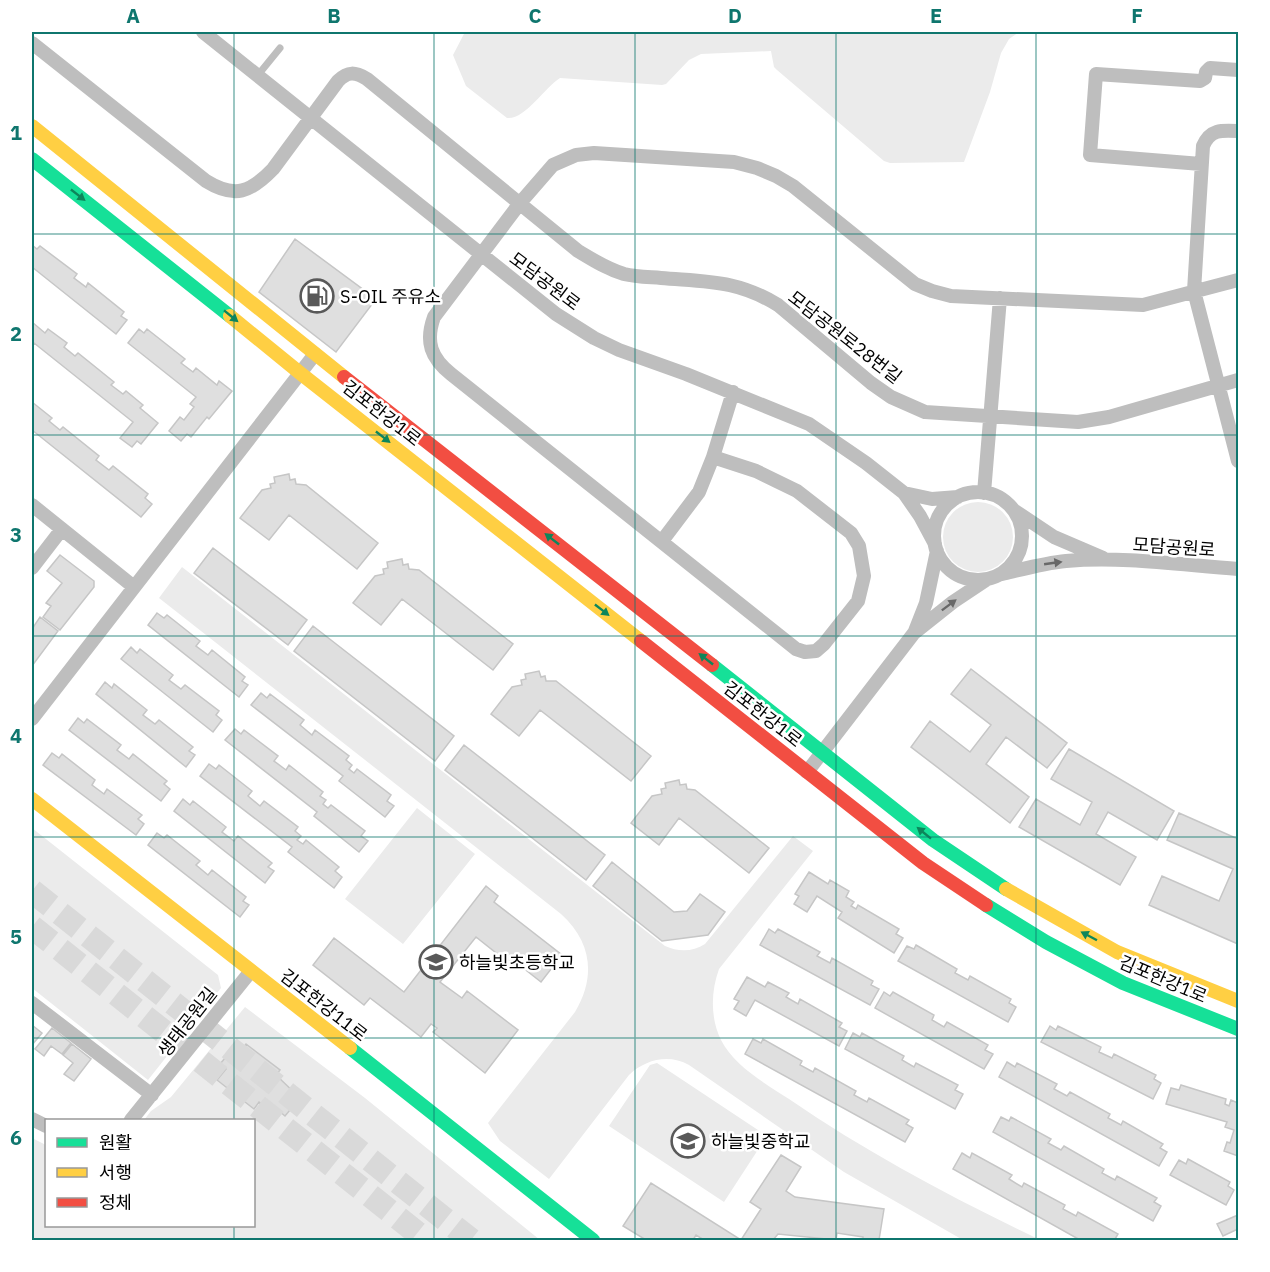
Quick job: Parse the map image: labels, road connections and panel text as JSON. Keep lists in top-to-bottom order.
{
  "streets": {
    "street": [
      "모담공원로",
      "모담공원로28번길",
      "김포한강1로",
      "김포한강11로",
      "생태공원길"
    ]
  },
  "crossings": [
    ["모담공원로", "모담공원로28번길"],
    ["김포한강11로", "생태공원길"]
  ],
  "places": {
    "fuel station": ["S-OIL 주유소"],
    "school or university": ["하늘빛초등학교", "하늘빛중학교"]
  },
  "legend": ["원활", "서행", "정체"],
  "grid": {
    "columns": [
      "A",
      "B",
      "C",
      "D",
      "E",
      "F"
    ],
    "rows": [
      "1",
      "2",
      "3",
      "4",
      "5",
      "6"
    ]
  }
}
